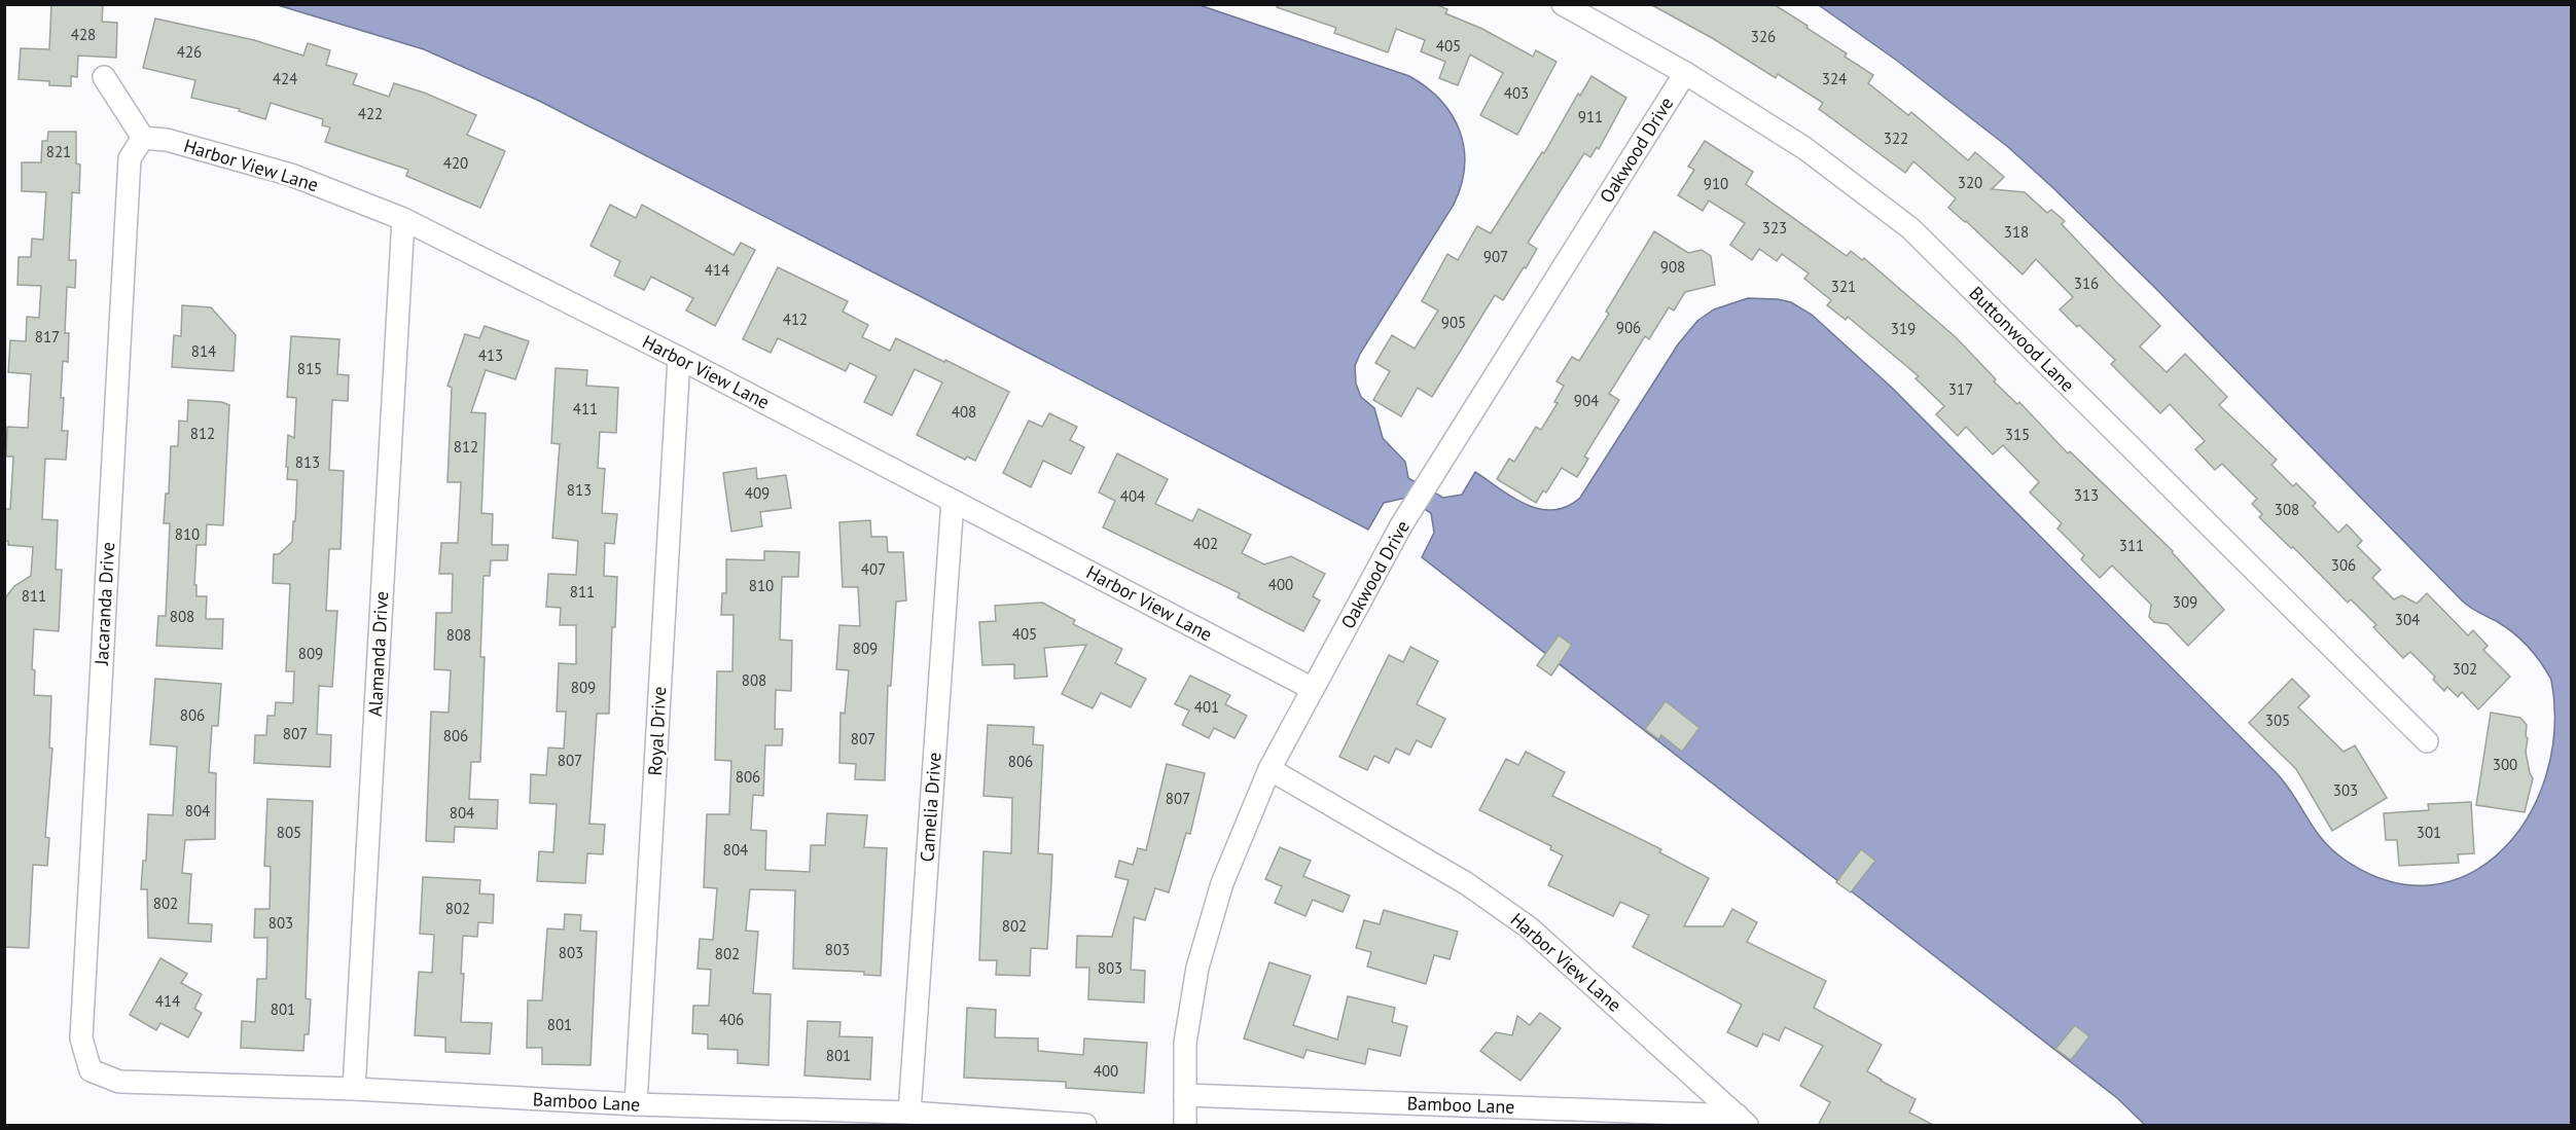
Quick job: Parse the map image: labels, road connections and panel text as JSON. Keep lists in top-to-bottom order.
{
  "streets": {
    "street": [
      "Oakwood Drive",
      "Harbor View Lane",
      "Buttonwood Lane",
      "Jacaranda Drive",
      "Alamanda Drive",
      "Royal Drive",
      "Camelia Drive",
      "Bamboo Lane"
    ]
  },
  "crossings": [
    ["Oakwood Drive", "Harbor View Lane"],
    ["Oakwood Drive", "Buttonwood Lane"],
    ["Oakwood Drive", "Bamboo Lane"],
    ["Harbor View Lane", "Jacaranda Drive"],
    ["Harbor View Lane", "Alamanda Drive"],
    ["Harbor View Lane", "Royal Drive"],
    ["Harbor View Lane", "Camelia Drive"],
    ["Harbor View Lane", "Bamboo Lane"],
    ["Jacaranda Drive", "Bamboo Lane"],
    ["Alamanda Drive", "Bamboo Lane"],
    ["Royal Drive", "Bamboo Lane"],
    ["Camelia Drive", "Bamboo Lane"]
  ],
  "house_numbers": [
    "428",
    "326",
    "405",
    "426",
    "424",
    "324",
    "403",
    "422",
    "911",
    "322",
    "821",
    "420",
    "320",
    "910",
    "323",
    "318",
    "907",
    "908",
    "414",
    "316",
    "321",
    "412",
    "905",
    "906",
    "319",
    "817",
    "814",
    "413",
    "815",
    "317",
    "904",
    "411",
    "408",
    "812",
    "315",
    "812",
    "813",
    "813",
    "409",
    "313",
    "404",
    "308",
    "810",
    "402",
    "311",
    "306",
    "407",
    "400",
    "810",
    "811",
    "811",
    "309",
    "808",
    "304",
    "405",
    "808",
    "809",
    "809",
    "302",
    "808",
    "809",
    "401",
    "806",
    "305",
    "807",
    "806",
    "807",
    "807",
    "806",
    "300",
    "806",
    "303",
    "807",
    "804",
    "804",
    "805",
    "301",
    "804",
    "802",
    "802",
    "803",
    "802",
    "803",
    "803",
    "802",
    "803",
    "414",
    "801",
    "406",
    "801",
    "801",
    "400"
  ]
}
